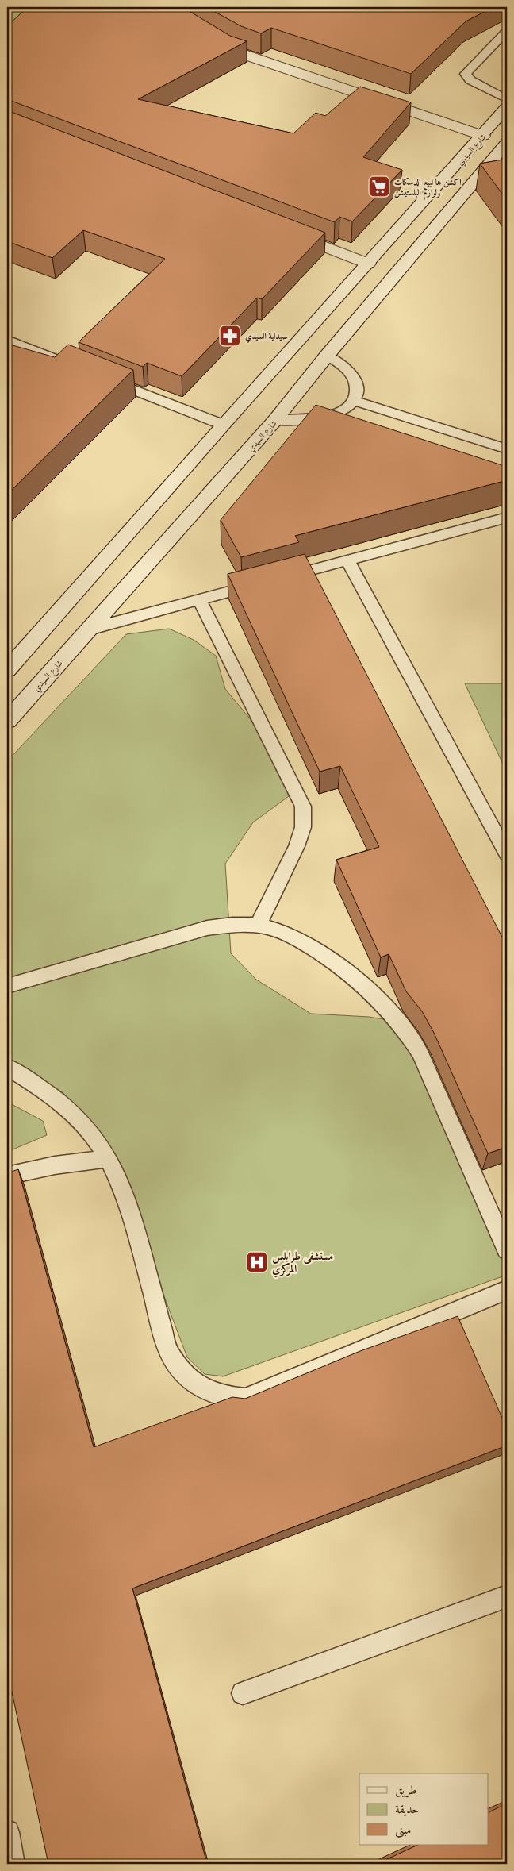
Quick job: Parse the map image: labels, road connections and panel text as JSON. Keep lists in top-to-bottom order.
{
  "streets": {
    "main road": ["شارع السيدي"]
  },
  "places": {
    "supermarket": ["اكشن ها لبيع الدسكات ولوازم البلستيشن"],
    "pharmacy": ["صيدلية السيدي"],
    "hospital": ["مستشفى طرابلس المركزي"]
  },
  "legend": ["طريق", "حديقة", "مبنى"]
}
